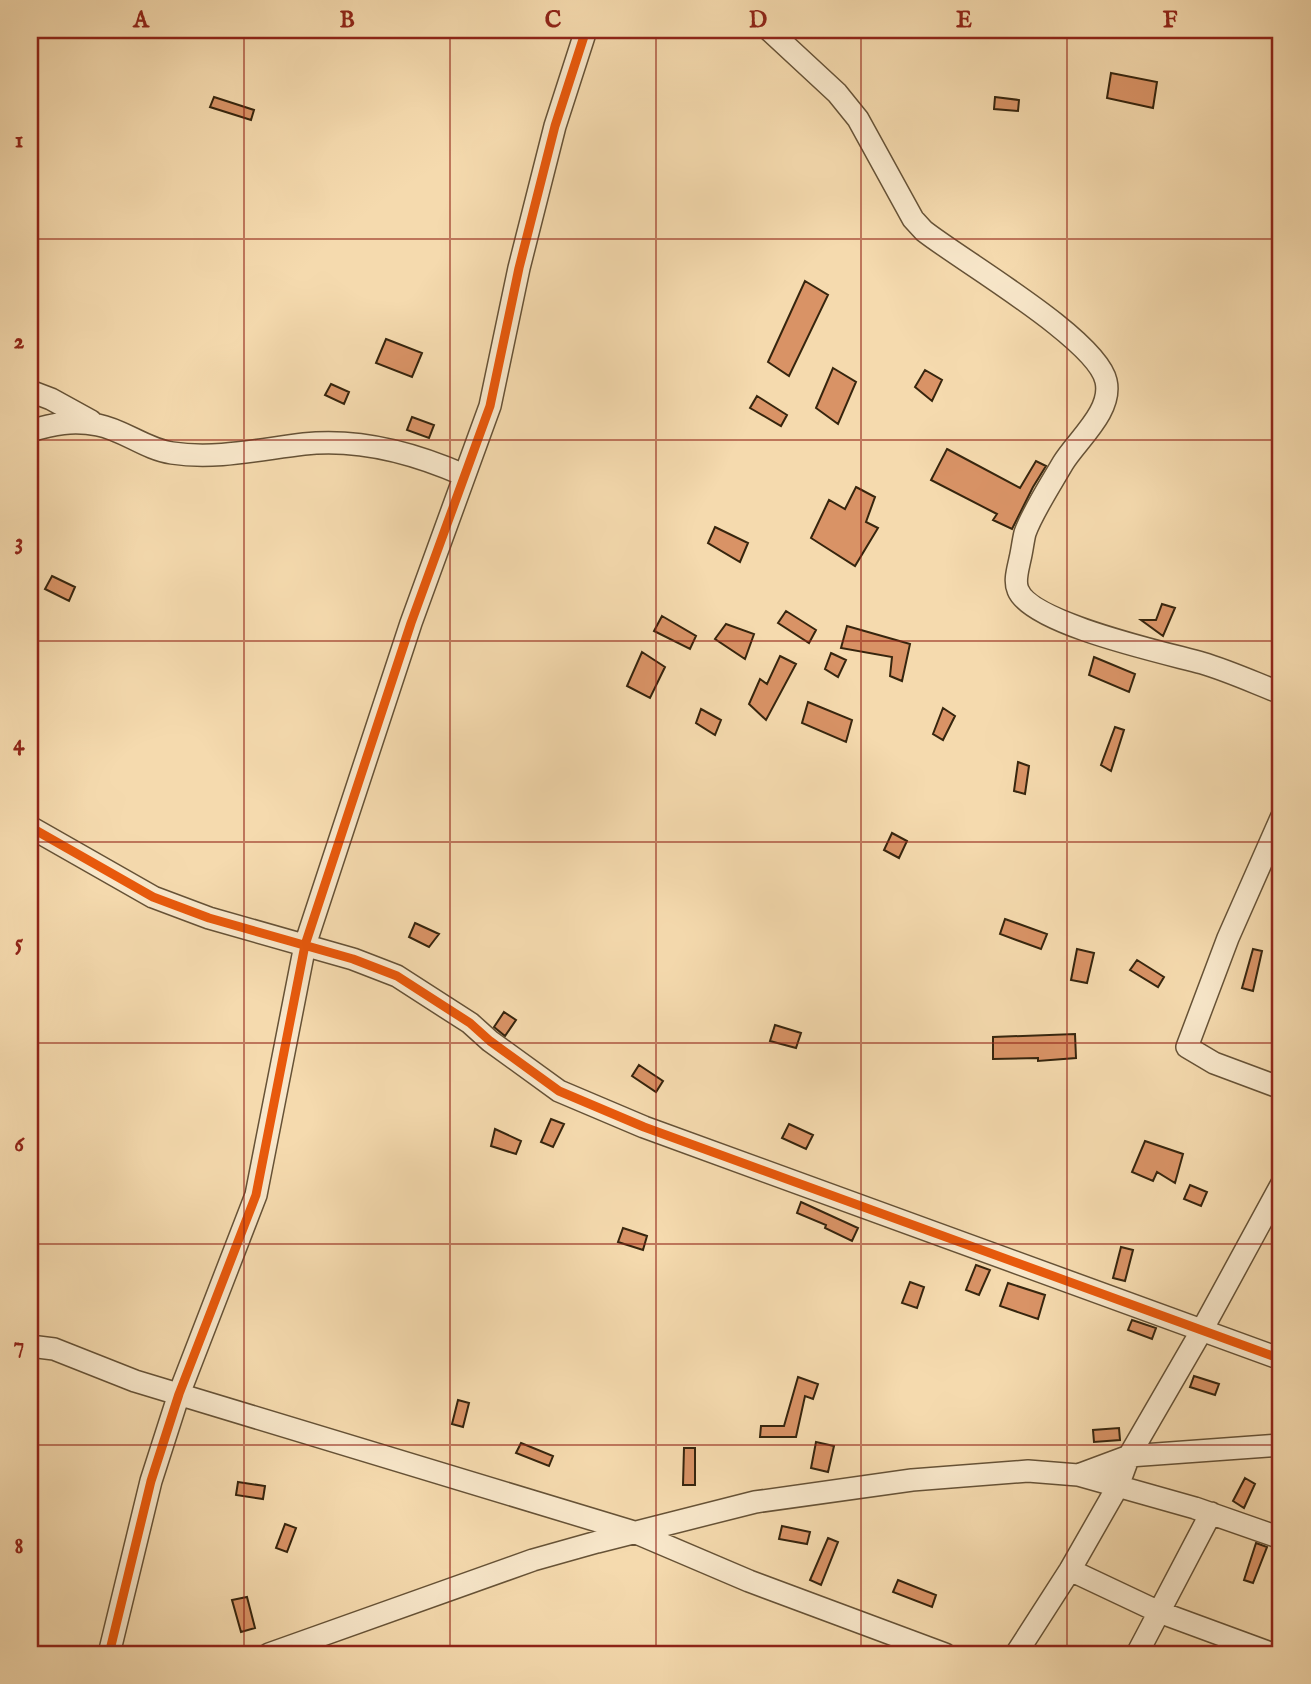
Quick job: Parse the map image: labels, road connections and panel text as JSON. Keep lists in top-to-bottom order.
{
  "grid": {
    "columns": [
      "A",
      "B",
      "C",
      "D",
      "E",
      "F"
    ],
    "rows": [
      "1",
      "2",
      "3",
      "4",
      "5",
      "6",
      "7",
      "8"
    ]
  }
}
